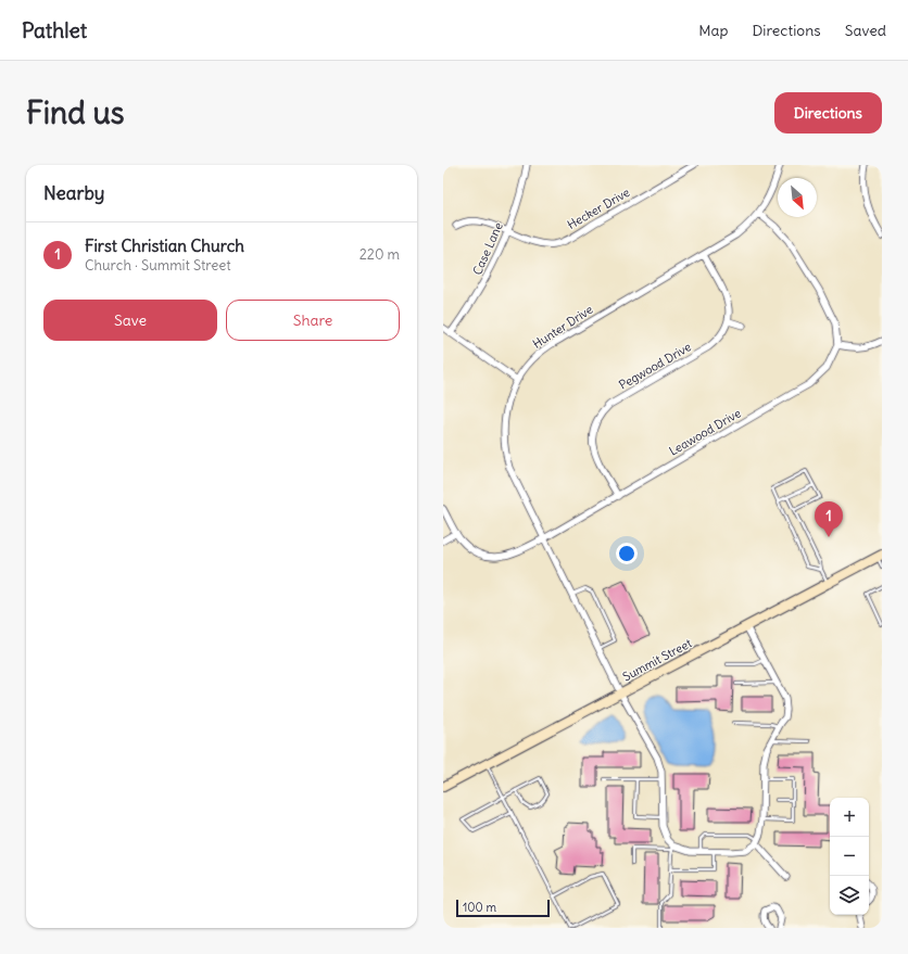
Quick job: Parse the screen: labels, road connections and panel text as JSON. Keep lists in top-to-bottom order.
{
  "streets": {
    "main road": ["Summit Street"],
    "street": [
      "Hecker Drive",
      "Case Lane",
      "Hunter Drive",
      "Pegwood Drive",
      "Leawood Drive"
    ]
  },
  "crossings": [
    ["Hecker Drive", "Case Lane"],
    ["Hunter Drive", "Leawood Drive"],
    ["Hunter Drive", "Summit Street"],
    ["Pegwood Drive", "Leawood Drive"]
  ],
  "scale_bar": "100 m",
  "north": "bottom right",
  "page": {
    "header": "Pathlet",
    "nav": ["Map", "Directions", "Saved"],
    "buttons": [
      "Directions",
      ["Save", "Share"]
    ],
    "title": "Find us",
    "heading": "Nearby",
    "list": [
      {
        "mark": "1",
        "name": "First Christian Church",
        "note": "Church · Summit Street",
        "value": "220 m"
      }
    ],
    "pins": "1",
    "map_buttons": ["+", "−"],
    "scale": "100 m"
  }
}
